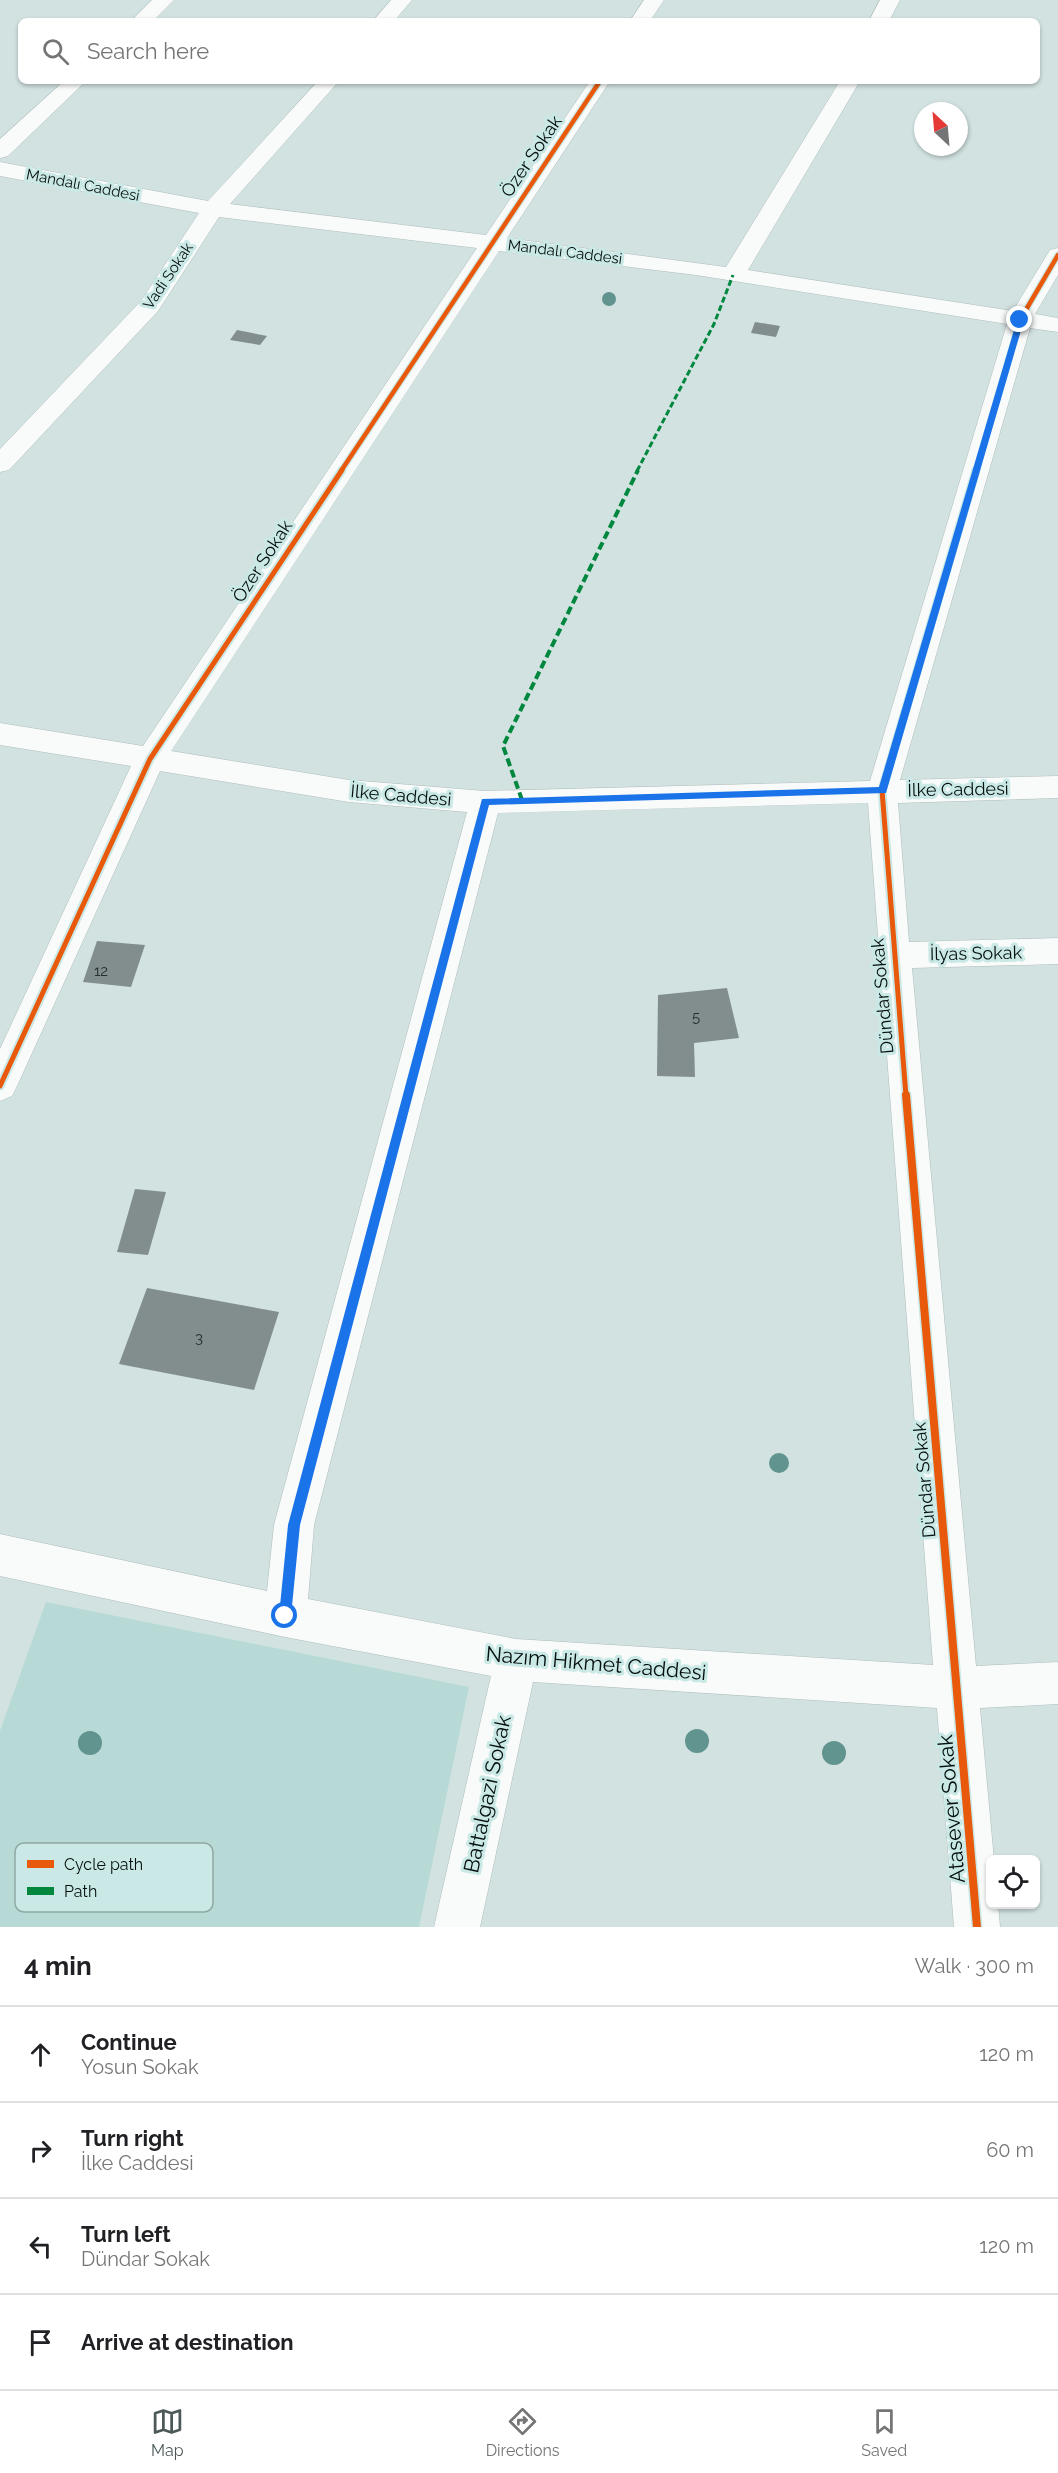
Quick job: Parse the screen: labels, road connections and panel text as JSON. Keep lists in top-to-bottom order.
{
  "streets": {
    "street": [
      "Özer Sokak",
      "Mandalı Caddesi",
      "Vadi Sokak",
      "İlke Caddesi",
      "İlyas Sokak",
      "Dündar Sokak",
      "Nazım Hikmet Caddesi",
      "Battalgazi Sokak",
      "Atasever Sokak"
    ]
  },
  "crossings": [
    ["Özer Sokak", "Mandalı Caddesi"],
    ["Özer Sokak", "İlke Caddesi"],
    ["Mandalı Caddesi", "Vadi Sokak"],
    ["Mandalı Caddesi", "Dündar Sokak"],
    ["İlke Caddesi", "Dündar Sokak"],
    ["İlyas Sokak", "Dündar Sokak"],
    ["Dündar Sokak", "Nazım Hikmet Caddesi"],
    ["Dündar Sokak", "Atasever Sokak"],
    ["Nazım Hikmet Caddesi", "Battalgazi Sokak"],
    ["Nazım Hikmet Caddesi", "Atasever Sokak"]
  ],
  "house_numbers": ["12", "5", "3"],
  "legend": ["Cycle path", "Path"],
  "north": "top left",
  "page": {
    "search": "Search here",
    "heading": ["4 min", "Walk · 300 m"],
    "list": [
      ["Continue", "Yosun Sokak", "120 m"],
      ["Turn right", "İlke Caddesi", "60 m"],
      ["Turn left", "Dündar Sokak", "120 m"],
      "Arrive at destination"
    ],
    "nav": ["Map", "Directions", "Saved"]
  }
}
